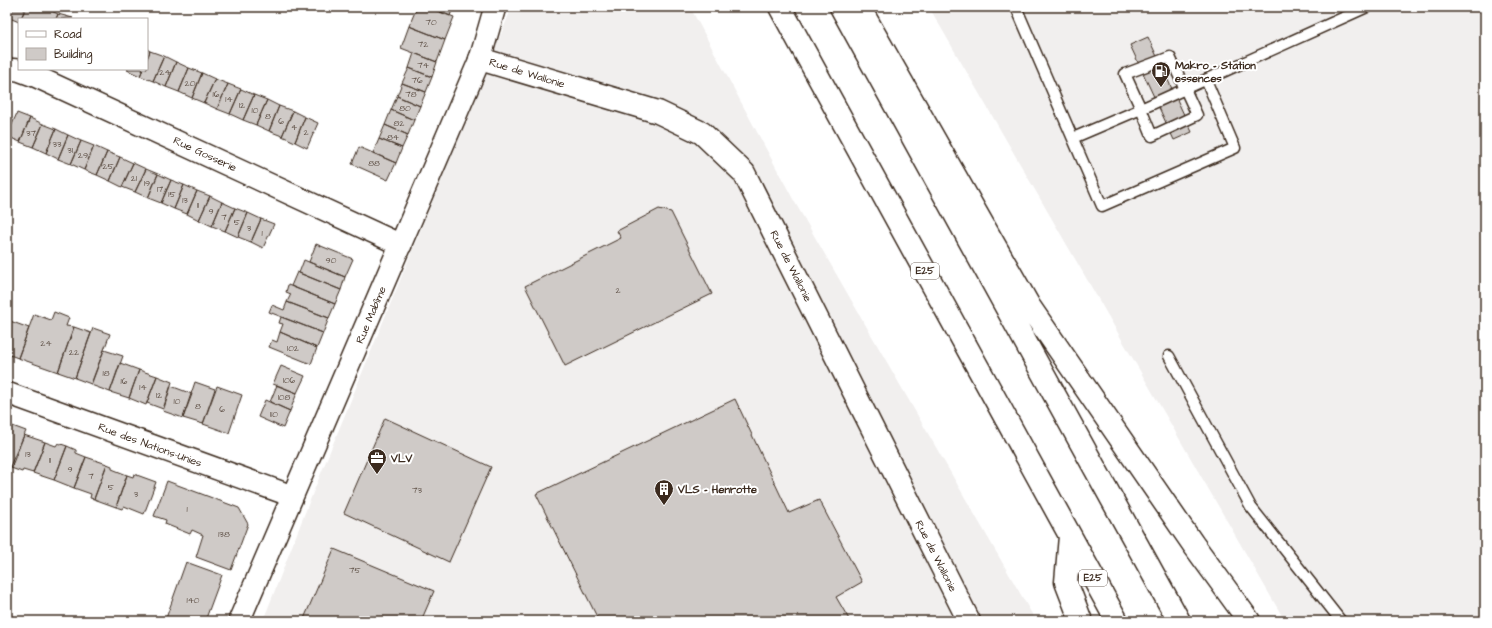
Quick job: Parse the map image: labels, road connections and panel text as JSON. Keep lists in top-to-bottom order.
{
  "streets": {
    "main road": ["Rue de Wallonie", "E25"],
    "street": ["Rue Gosserie", "Rue Mabîme", "Rue des Nations-Unies"]
  },
  "crossings": [
    ["Rue de Wallonie", "Rue Mabîme"],
    ["Rue Gosserie", "Rue Mabîme"],
    ["Rue Mabîme", "Rue des Nations-Unies"]
  ],
  "places": {
    "fuel station": ["Makro - Station essences"],
    "office": ["VLV"],
    "building": ["VLS - Henrotte"]
  },
  "house_numbers": [
    "70",
    "72",
    "74",
    "24",
    "76",
    "20",
    "16",
    "78",
    "14",
    "12",
    "80",
    "10",
    "8",
    "6",
    "82",
    "4",
    "2",
    "37",
    "84",
    "33",
    "31",
    "29",
    "88",
    "25",
    "21",
    "19",
    "17",
    "15",
    "13",
    "11",
    "9",
    "7",
    "5",
    "3",
    "1",
    "90",
    "2",
    "24",
    "102",
    "22",
    "18",
    "106",
    "16",
    "14",
    "12",
    "108",
    "10",
    "8",
    "6",
    "110",
    "13",
    "11",
    "9",
    "7",
    "5",
    "73",
    "3",
    "1",
    "138",
    "75",
    "140"
  ],
  "legend": ["Road", "Building"]
}
